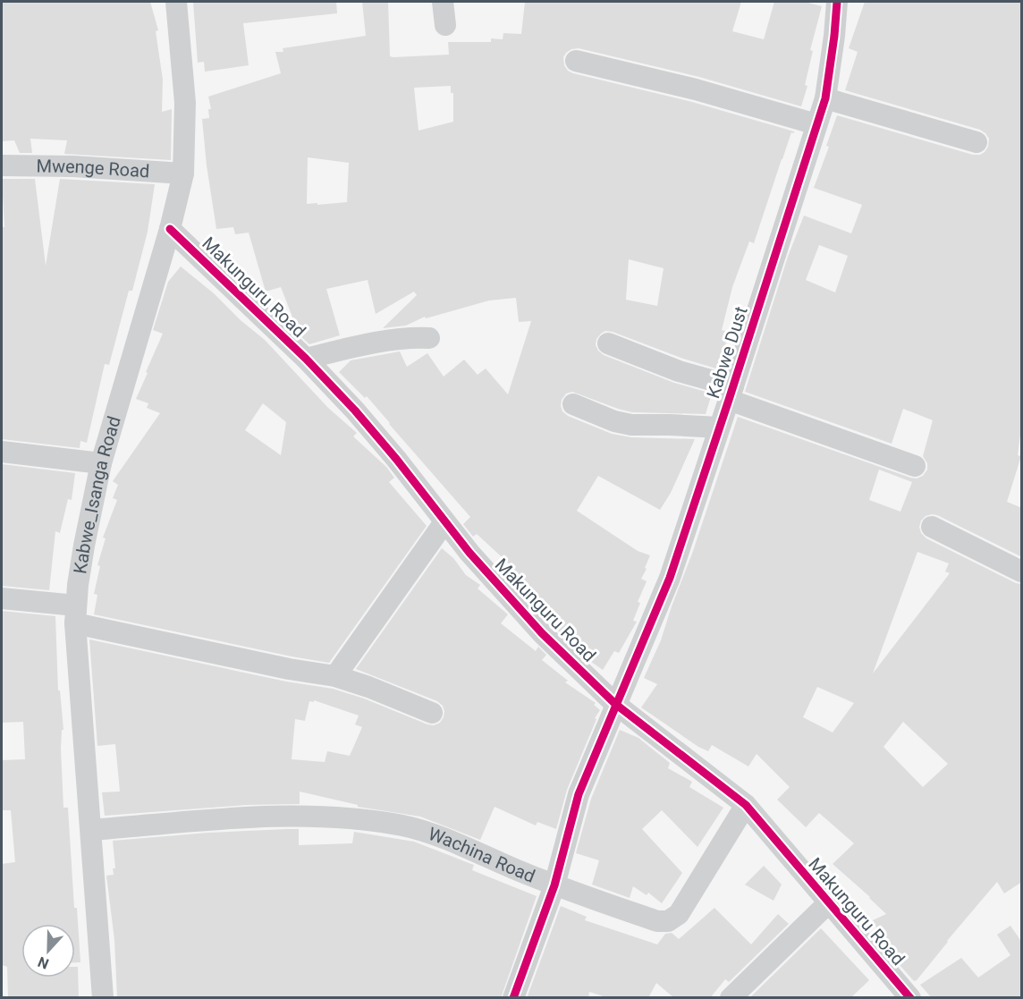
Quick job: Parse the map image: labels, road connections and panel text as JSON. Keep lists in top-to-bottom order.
{
  "streets": {
    "street": [
      "Mwenge Road",
      "Makunguru Road",
      "Kabwe Dust",
      "Kabwe_Isanga Road",
      "Wachina Road"
    ]
  },
  "crossings": [
    ["Mwenge Road", "Kabwe_Isanga Road"],
    ["Makunguru Road", "Kabwe Dust"],
    ["Makunguru Road", "Kabwe_Isanga Road"],
    ["Makunguru Road", "Wachina Road"],
    ["Kabwe Dust", "Wachina Road"],
    ["Kabwe_Isanga Road", "Wachina Road"]
  ],
  "north": "bottom"
}
